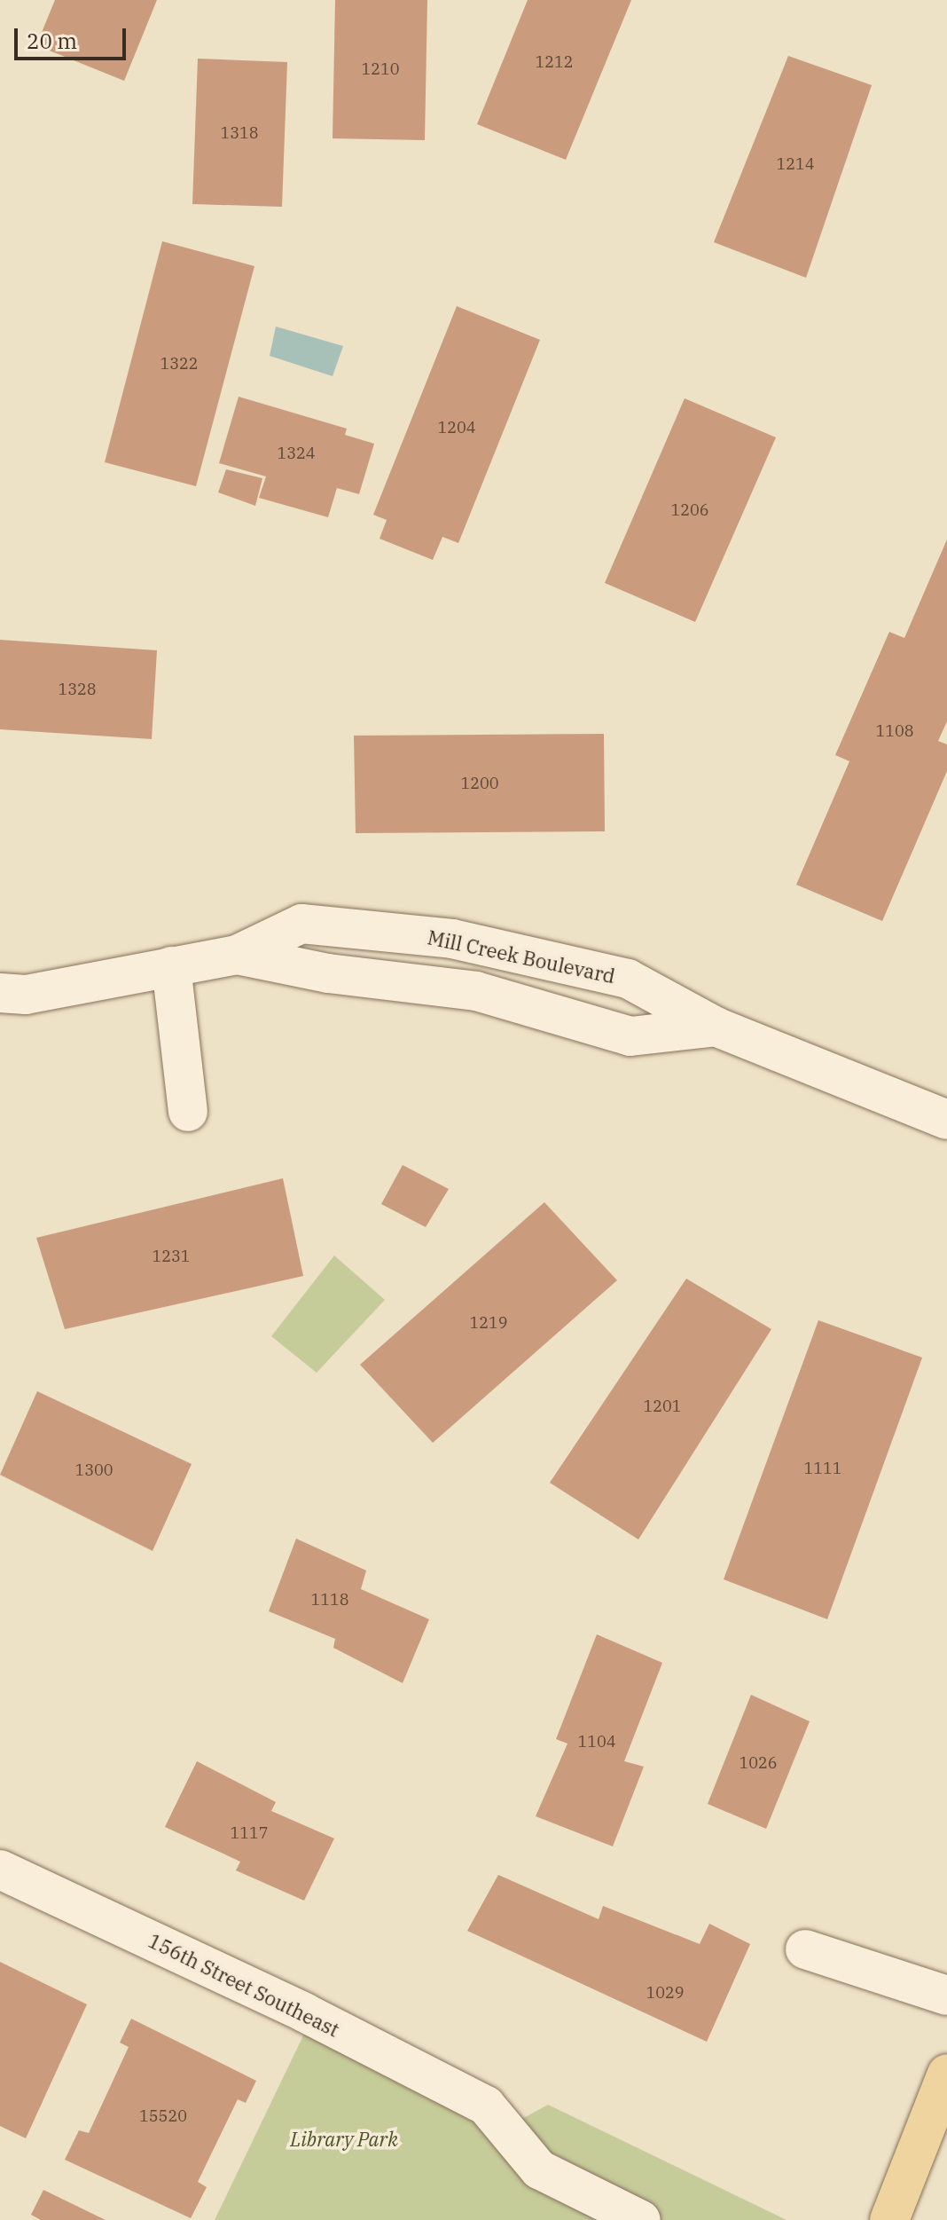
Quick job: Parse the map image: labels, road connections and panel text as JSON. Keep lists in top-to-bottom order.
{
  "streets": {
    "street": ["Mill Creek Boulevard", "156th Street Southeast"]
  },
  "parks": ["Library Park"],
  "house_numbers": [
    "1212",
    "1210",
    "1318",
    "1214",
    "1322",
    "1204",
    "1324",
    "1206",
    "1328",
    "1108",
    "1200",
    "1231",
    "1219",
    "1201",
    "1111",
    "1300",
    "1118",
    "1104",
    "1026",
    "1117",
    "1029",
    "15520"
  ],
  "scale_bar": "20 m"
}
